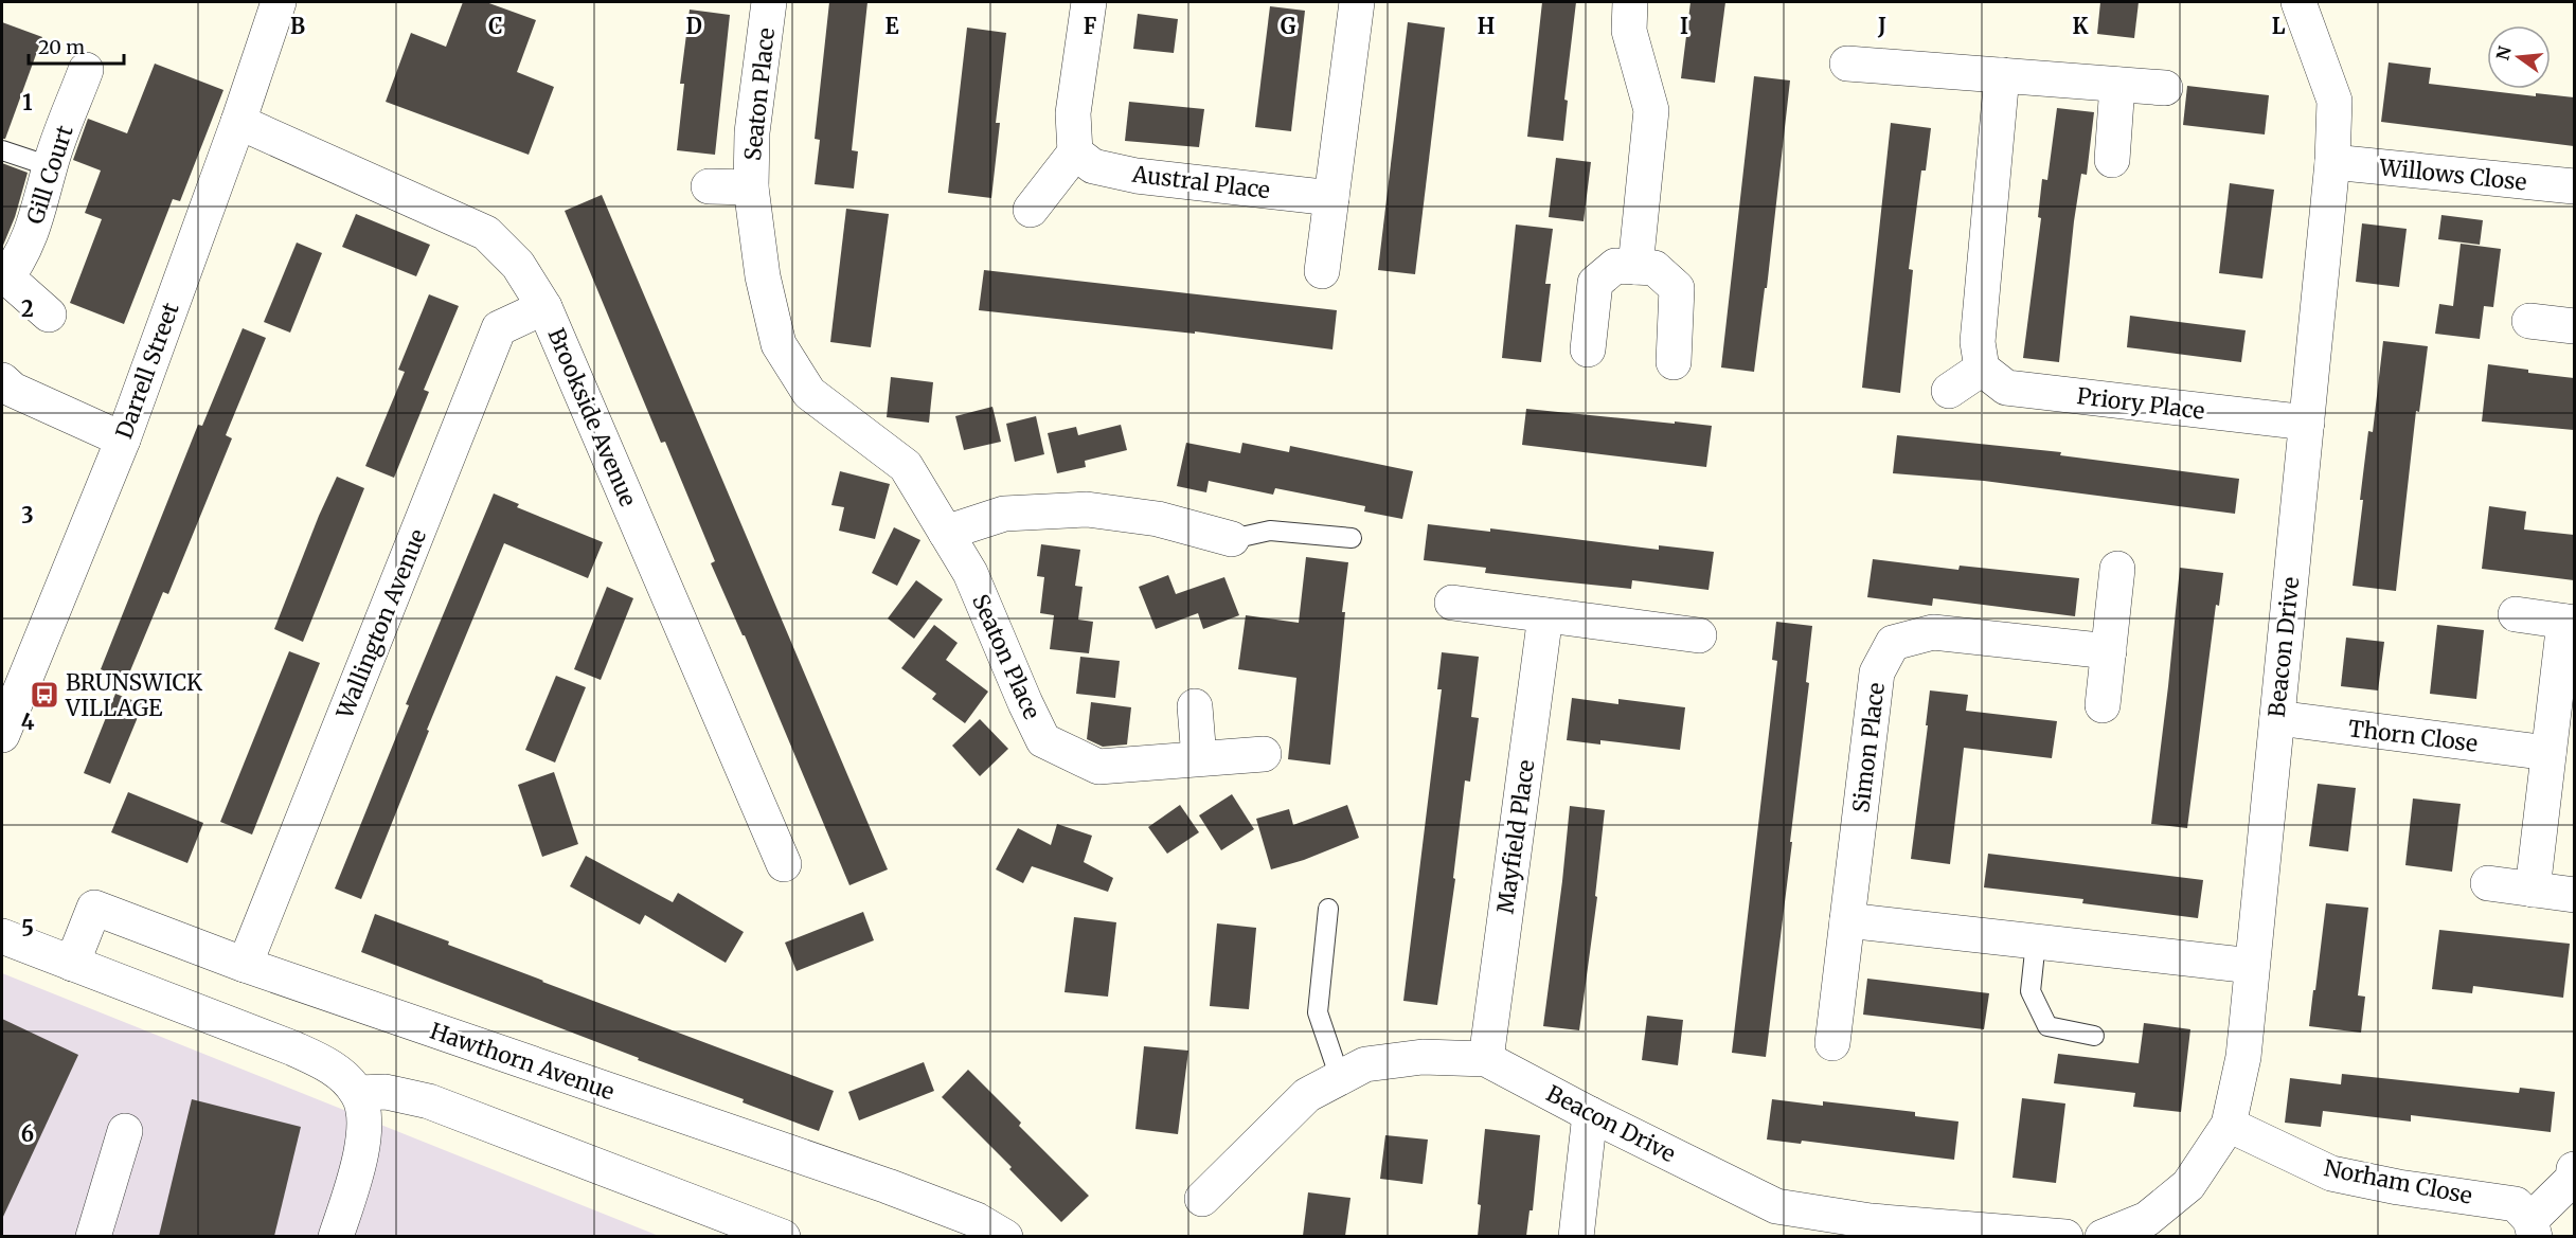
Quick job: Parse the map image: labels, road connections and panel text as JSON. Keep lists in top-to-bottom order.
{
  "streets": {
    "street": [
      "Seaton Place",
      "Gill Court",
      "Willows Close",
      "Austral Place",
      "Darrell Street",
      "Priory Place",
      "Brookside Avenue",
      "Wallington Avenue",
      "Beacon Drive",
      "Thorn Close",
      "Simon Place",
      "Mayfield Place",
      "Hawthorn Avenue",
      "Norham Close"
    ]
  },
  "crossings": [
    ["Willows Close", "Beacon Drive"],
    ["Darrell Street", "Brookside Avenue"],
    ["Priory Place", "Beacon Drive"],
    ["Brookside Avenue", "Wallington Avenue"],
    ["Wallington Avenue", "Hawthorn Avenue"],
    ["Beacon Drive", "Thorn Close"],
    ["Beacon Drive", "Mayfield Place"],
    ["Beacon Drive", "Norham Close"]
  ],
  "places": {
    "bus stop": ["BRUNSWICK VILLAGE"]
  },
  "scale_bar": "20 m",
  "north": "left",
  "grid": {
    "columns": [
      "B",
      "C",
      "D",
      "E",
      "F",
      "G",
      "H",
      "I",
      "J",
      "K",
      "L"
    ],
    "rows": [
      "1",
      "2",
      "3",
      "4",
      "5",
      "6"
    ]
  }
}
